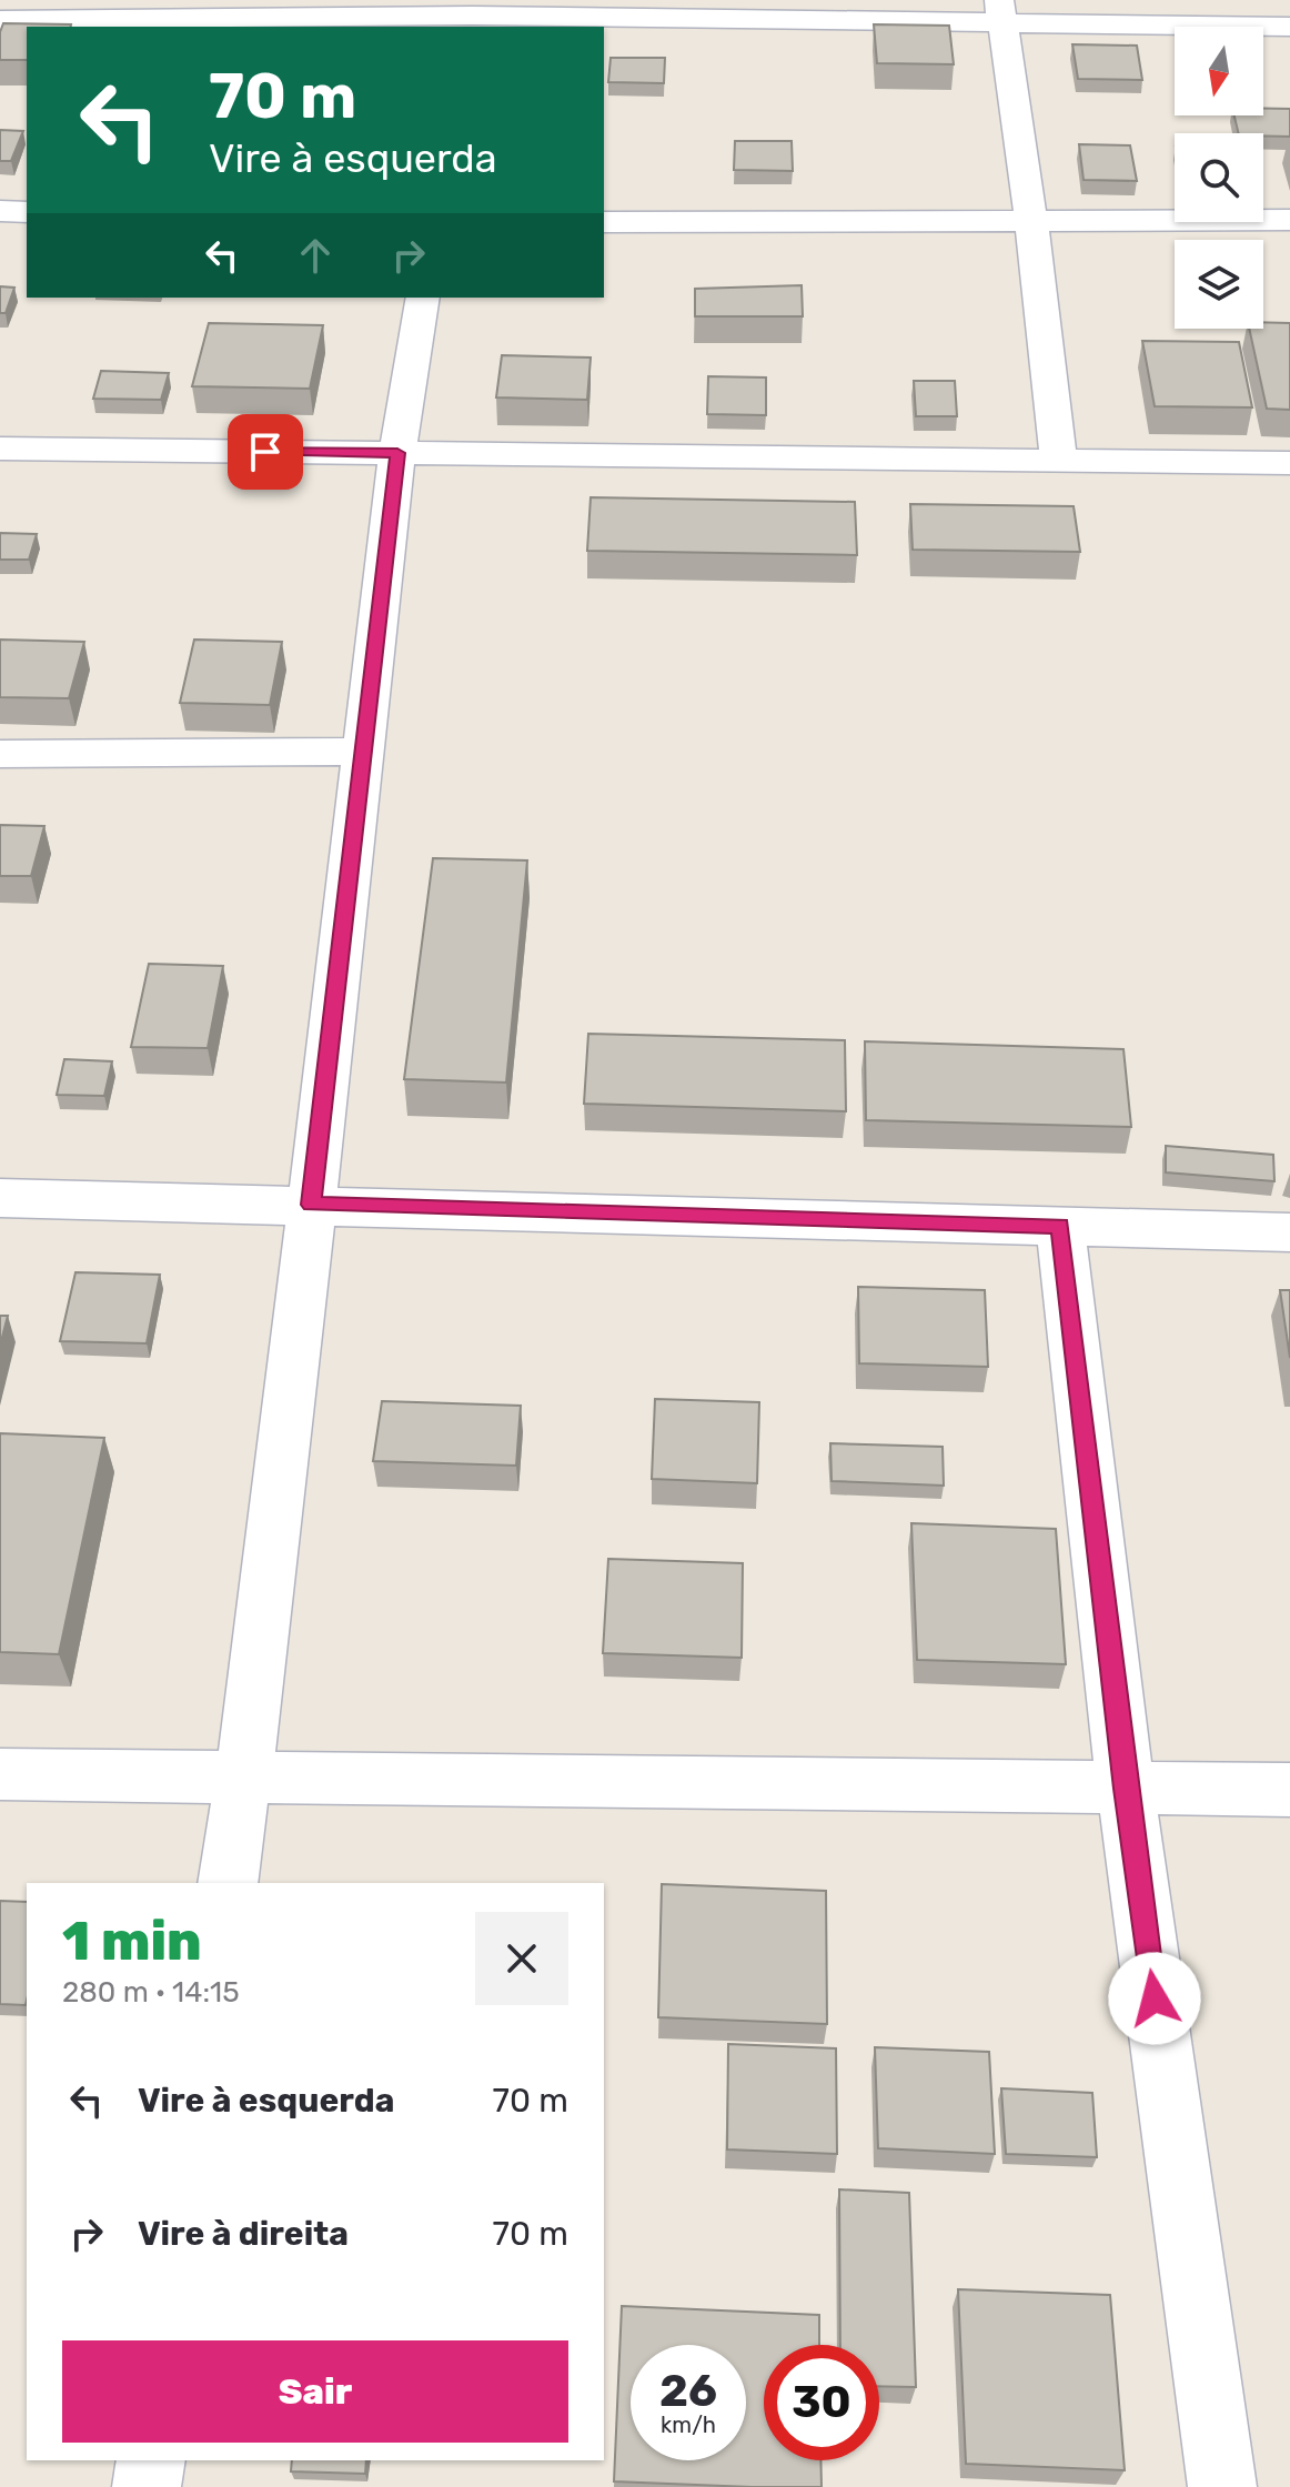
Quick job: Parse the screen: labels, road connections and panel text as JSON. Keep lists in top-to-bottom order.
{
  "north": "bottom",
  "page": {
    "turn": ["70 m", "Vire à esquerda"],
    "heading": ["1 min", "280 m · 14:15"],
    "list": [
      {
        "name": "Vire à esquerda",
        "value": "70 m"
      },
      {
        "name": "Vire à direita",
        "value": "70 m"
      }
    ],
    "buttons": "Sair",
    "speed": "26 km/h",
    "limit": "30"
  }
}
